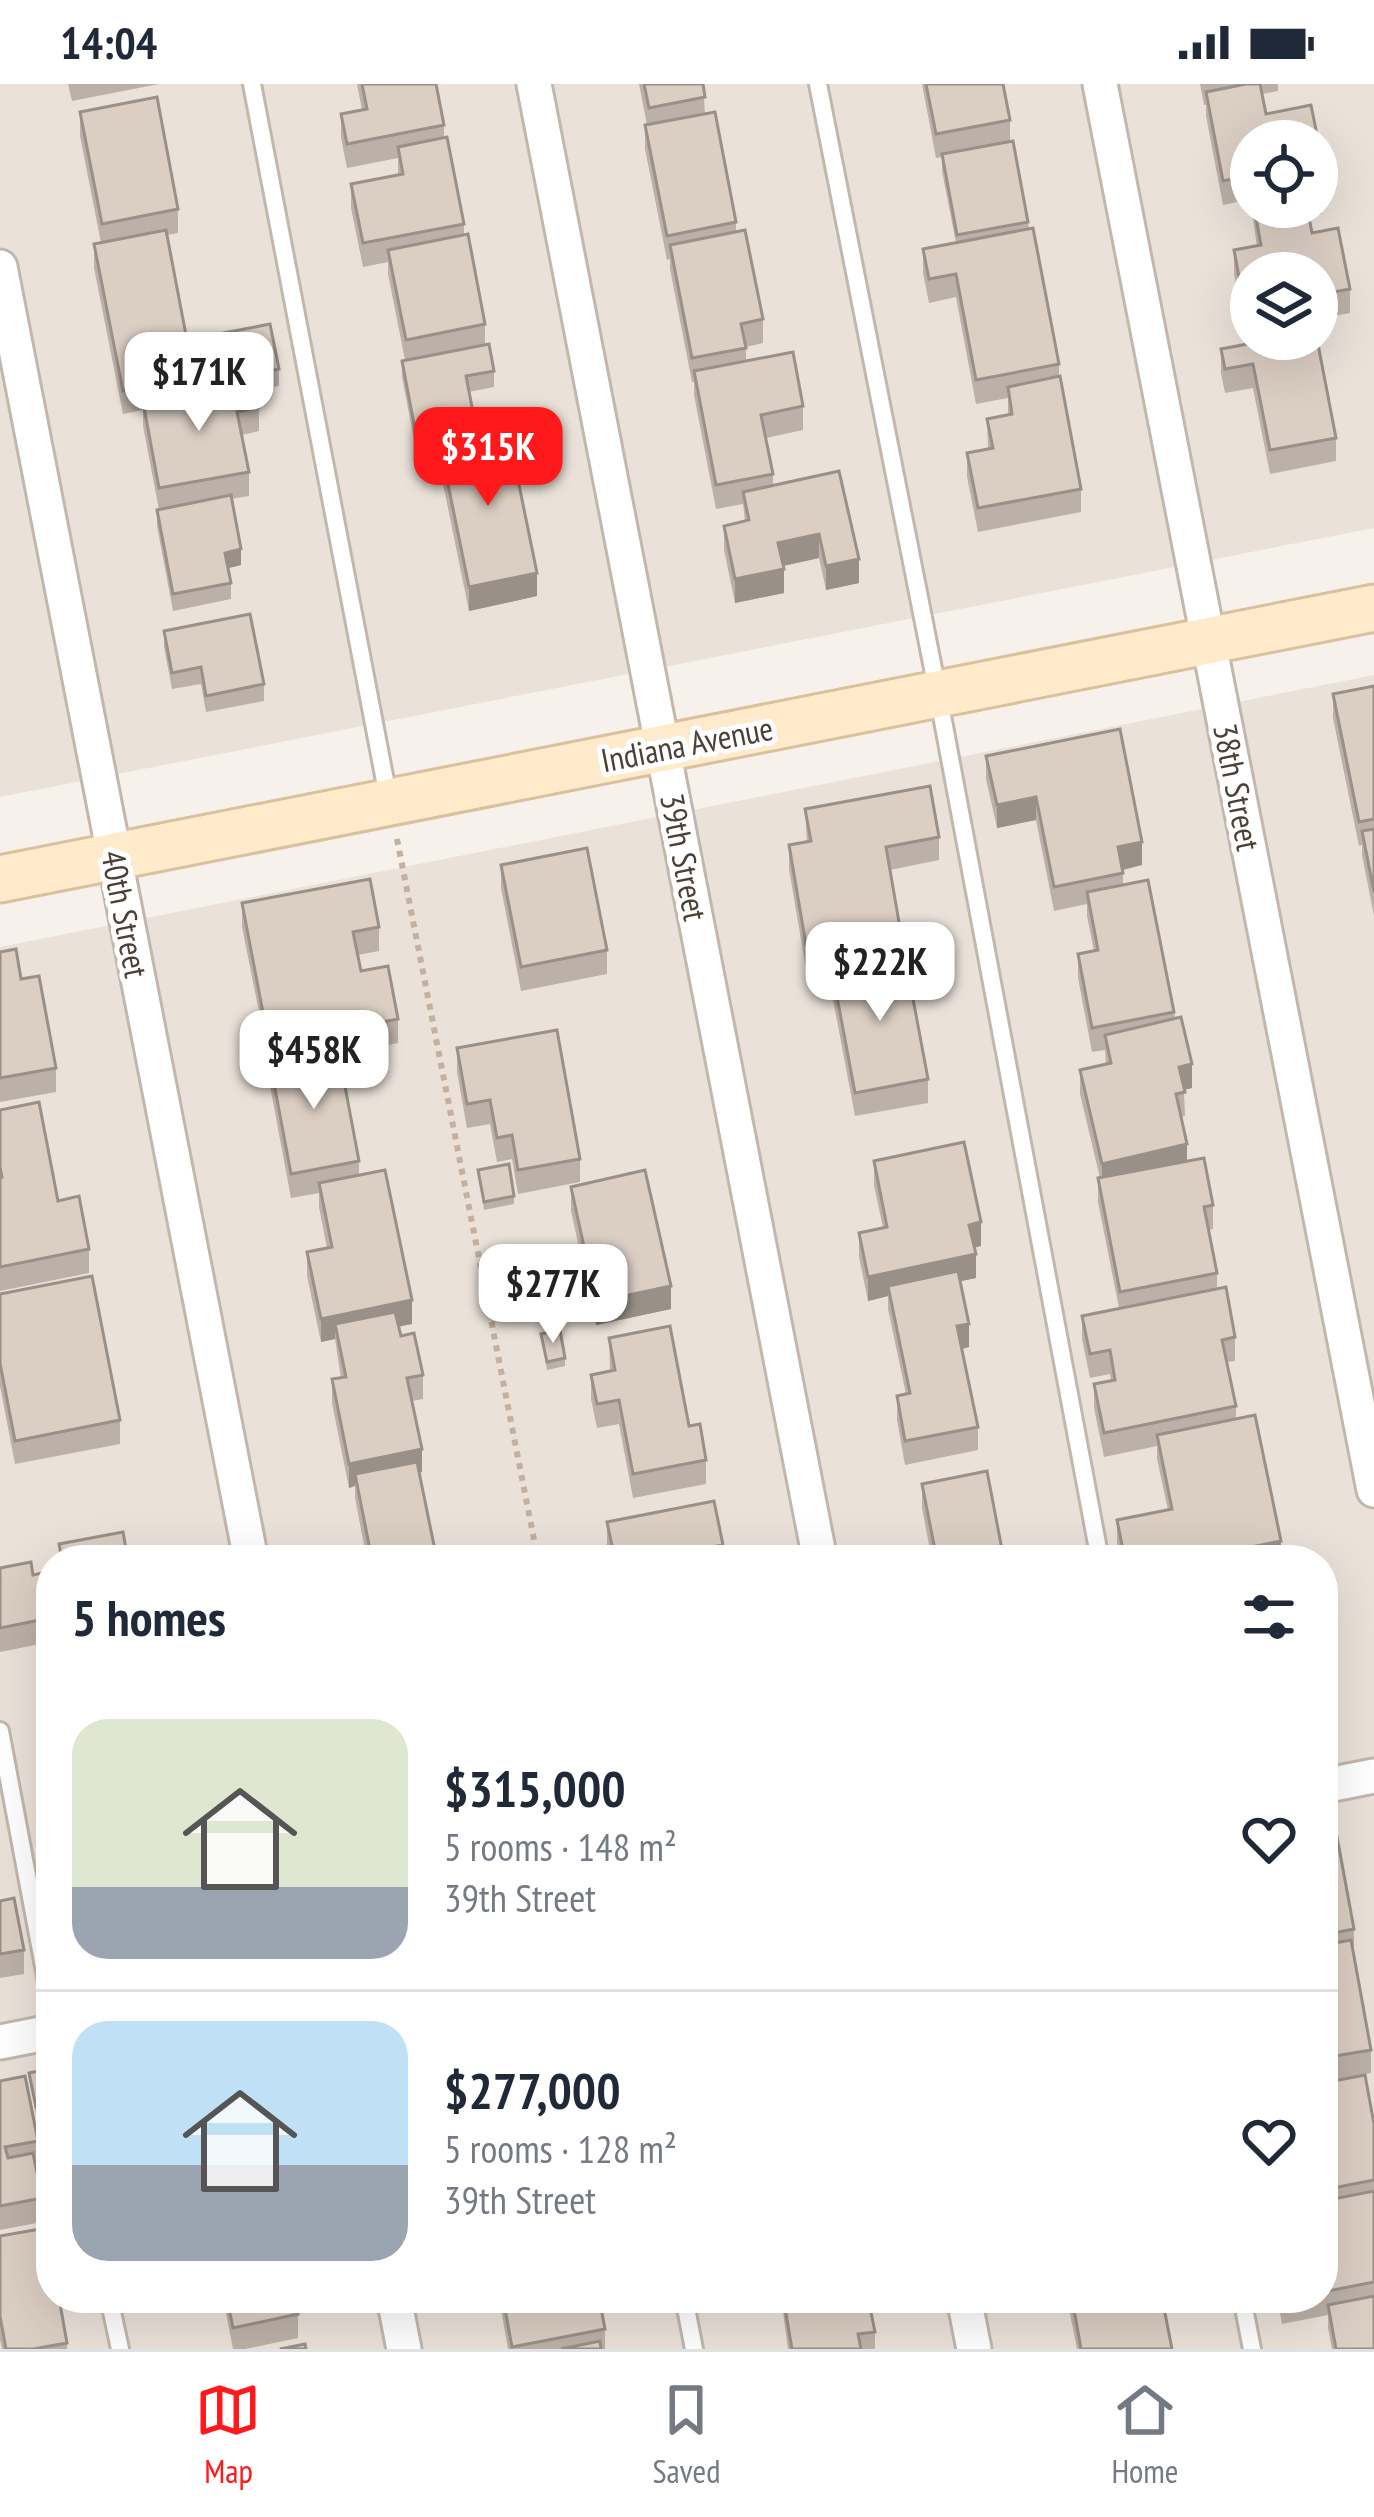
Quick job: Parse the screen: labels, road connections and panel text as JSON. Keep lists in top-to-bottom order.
{
  "streets": {
    "main road": ["Indiana Avenue"],
    "street": ["38th Street", "39th Street", "40th Street"]
  },
  "crossings": [
    ["Indiana Avenue", "38th Street"],
    ["Indiana Avenue", "39th Street"],
    ["Indiana Avenue", "40th Street"]
  ],
  "page": {
    "status": "14:04",
    "price": [
      "$171K",
      "$315K",
      "$222K",
      "$458K",
      "$277K"
    ],
    "heading": "5 homes",
    "list": [
      {
        "name": "$315,000",
        "note": "5 rooms · 148 m² · 39th Street"
      },
      {
        "name": "$277,000",
        "note": "5 rooms · 128 m² · 39th Street"
      }
    ],
    "tabs": ["Map", "Saved", "Home"]
  }
}
